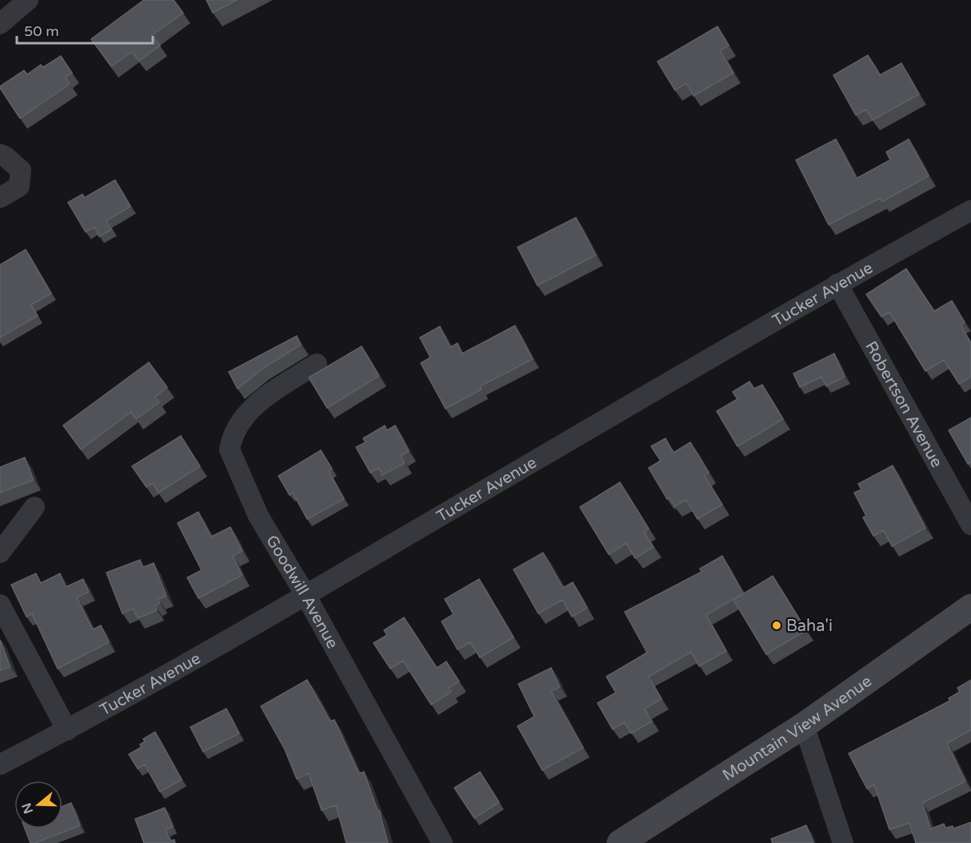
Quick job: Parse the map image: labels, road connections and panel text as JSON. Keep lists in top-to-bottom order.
{
  "streets": {
    "main road": ["Mountain View Avenue"],
    "street": ["Tucker Avenue", "Robertson Avenue", "Goodwill Avenue"]
  },
  "crossings": [
    ["Tucker Avenue", "Robertson Avenue"],
    ["Tucker Avenue", "Goodwill Avenue"]
  ],
  "places": ["Baha'i"],
  "scale_bar": "50 m",
  "north": "left"
}
